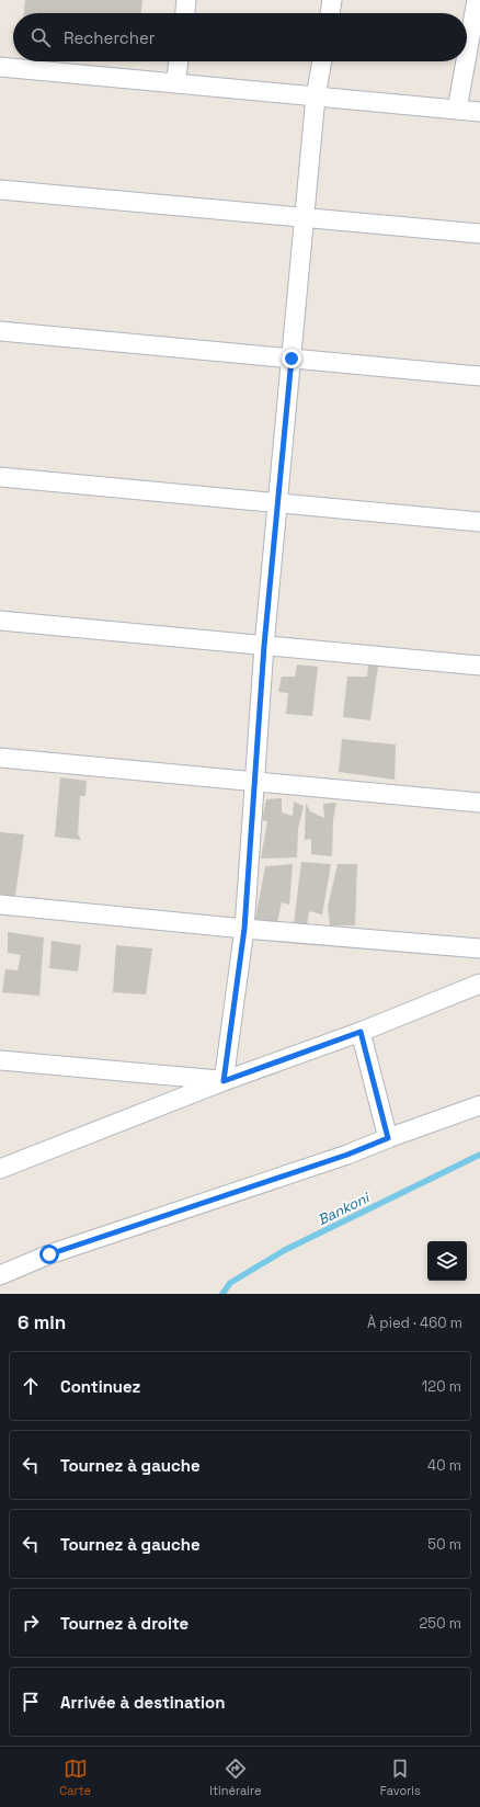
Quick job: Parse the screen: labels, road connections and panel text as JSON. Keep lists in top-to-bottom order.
{
  "water": ["Bankoni"],
  "page": {
    "search": "Rechercher",
    "heading": ["6 min", "À pied · 460 m"],
    "list": [
      ["Continuez", "120 m"],
      ["Tournez à gauche", "40 m"],
      ["Tournez à gauche", "50 m"],
      ["Tournez à droite", "250 m"],
      "Arrivée à destination"
    ],
    "nav": ["Carte", "Itinéraire", "Favoris"]
  }
}
